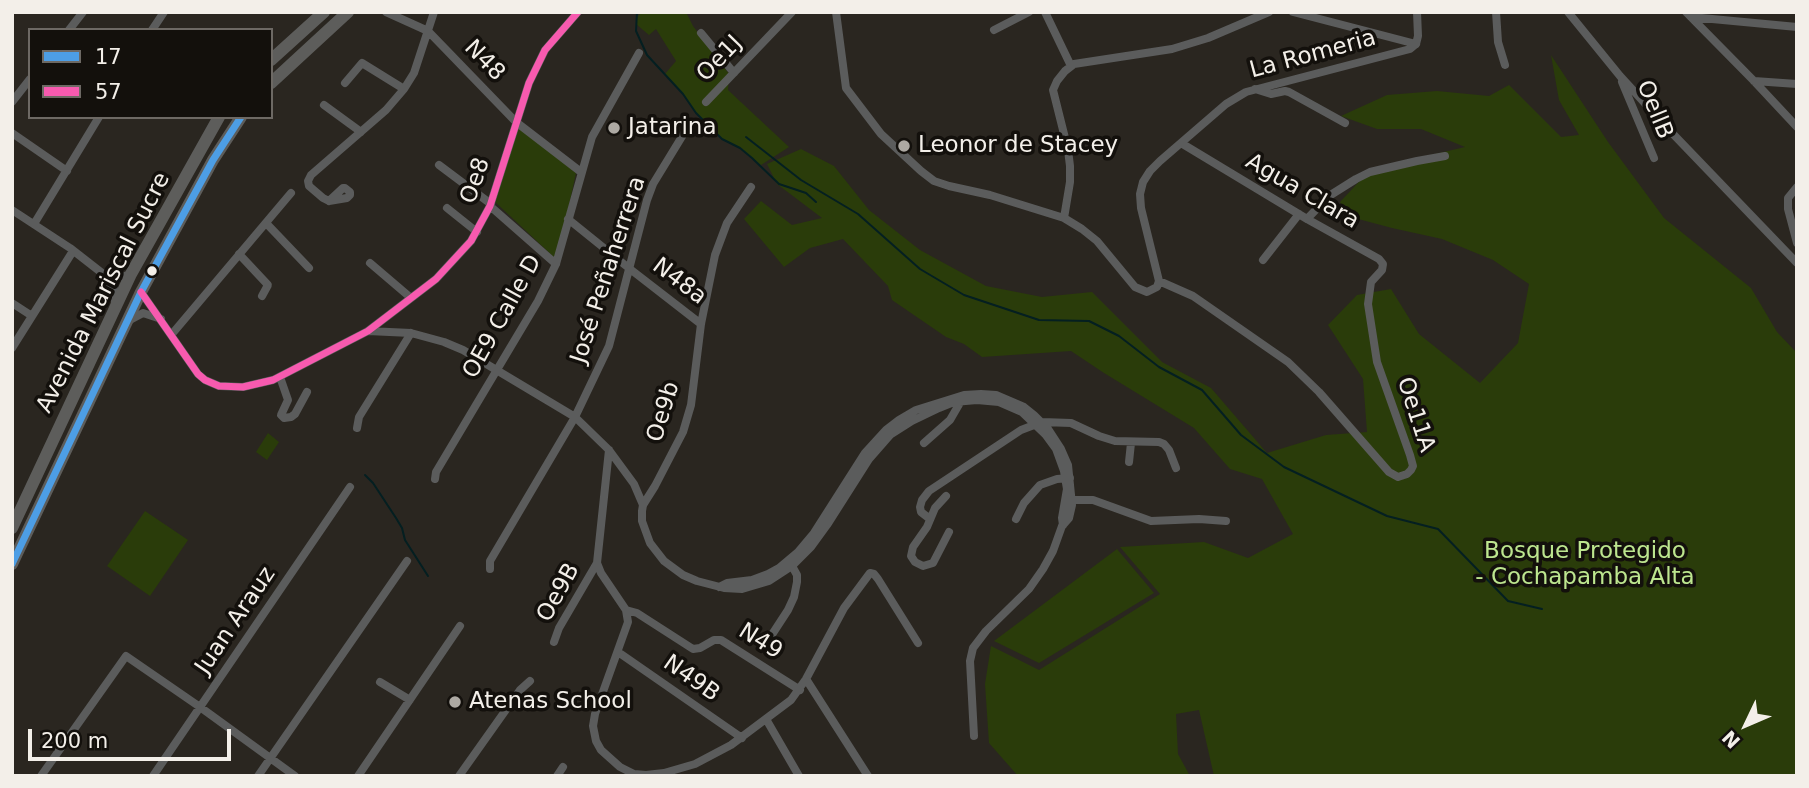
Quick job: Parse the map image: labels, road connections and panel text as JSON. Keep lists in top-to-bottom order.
{
  "streets": {
    "main road": ["Avenida Mariscal Sucre"],
    "street": [
      "La Romeria",
      "Oe1J",
      "N48",
      "OellB",
      "Oe8",
      "Agua Clara",
      "José Peñaherrera",
      "N48a",
      "OE9 Calle D",
      "Oe9b",
      "Oe11A",
      "Oe9B",
      "Juan Arauz",
      "N49",
      "N49B"
    ]
  },
  "crossings": [
    ["La Romeria", "Agua Clara"],
    ["La Romeria", "Oe11A"],
    ["N48", "Oe8"],
    ["N48", "OE9 Calle D"],
    ["Oe8", "Avenida Mariscal Sucre"],
    ["Agua Clara", "Oe11A"],
    ["José Peñaherrera", "N48a"],
    ["N48a", "OE9 Calle D"],
    ["N48a", "Oe9b"]
  ],
  "parks": ["Bosque Protegido - Cochapamba Alta"],
  "places": ["Jatarina", "Leonor de Stacey", "Atenas School"],
  "lines": ["transit line 57", "transit line 17"],
  "legend": ["17", "57"],
  "scale_bar": "200 m",
  "north": "bottom left"
}
